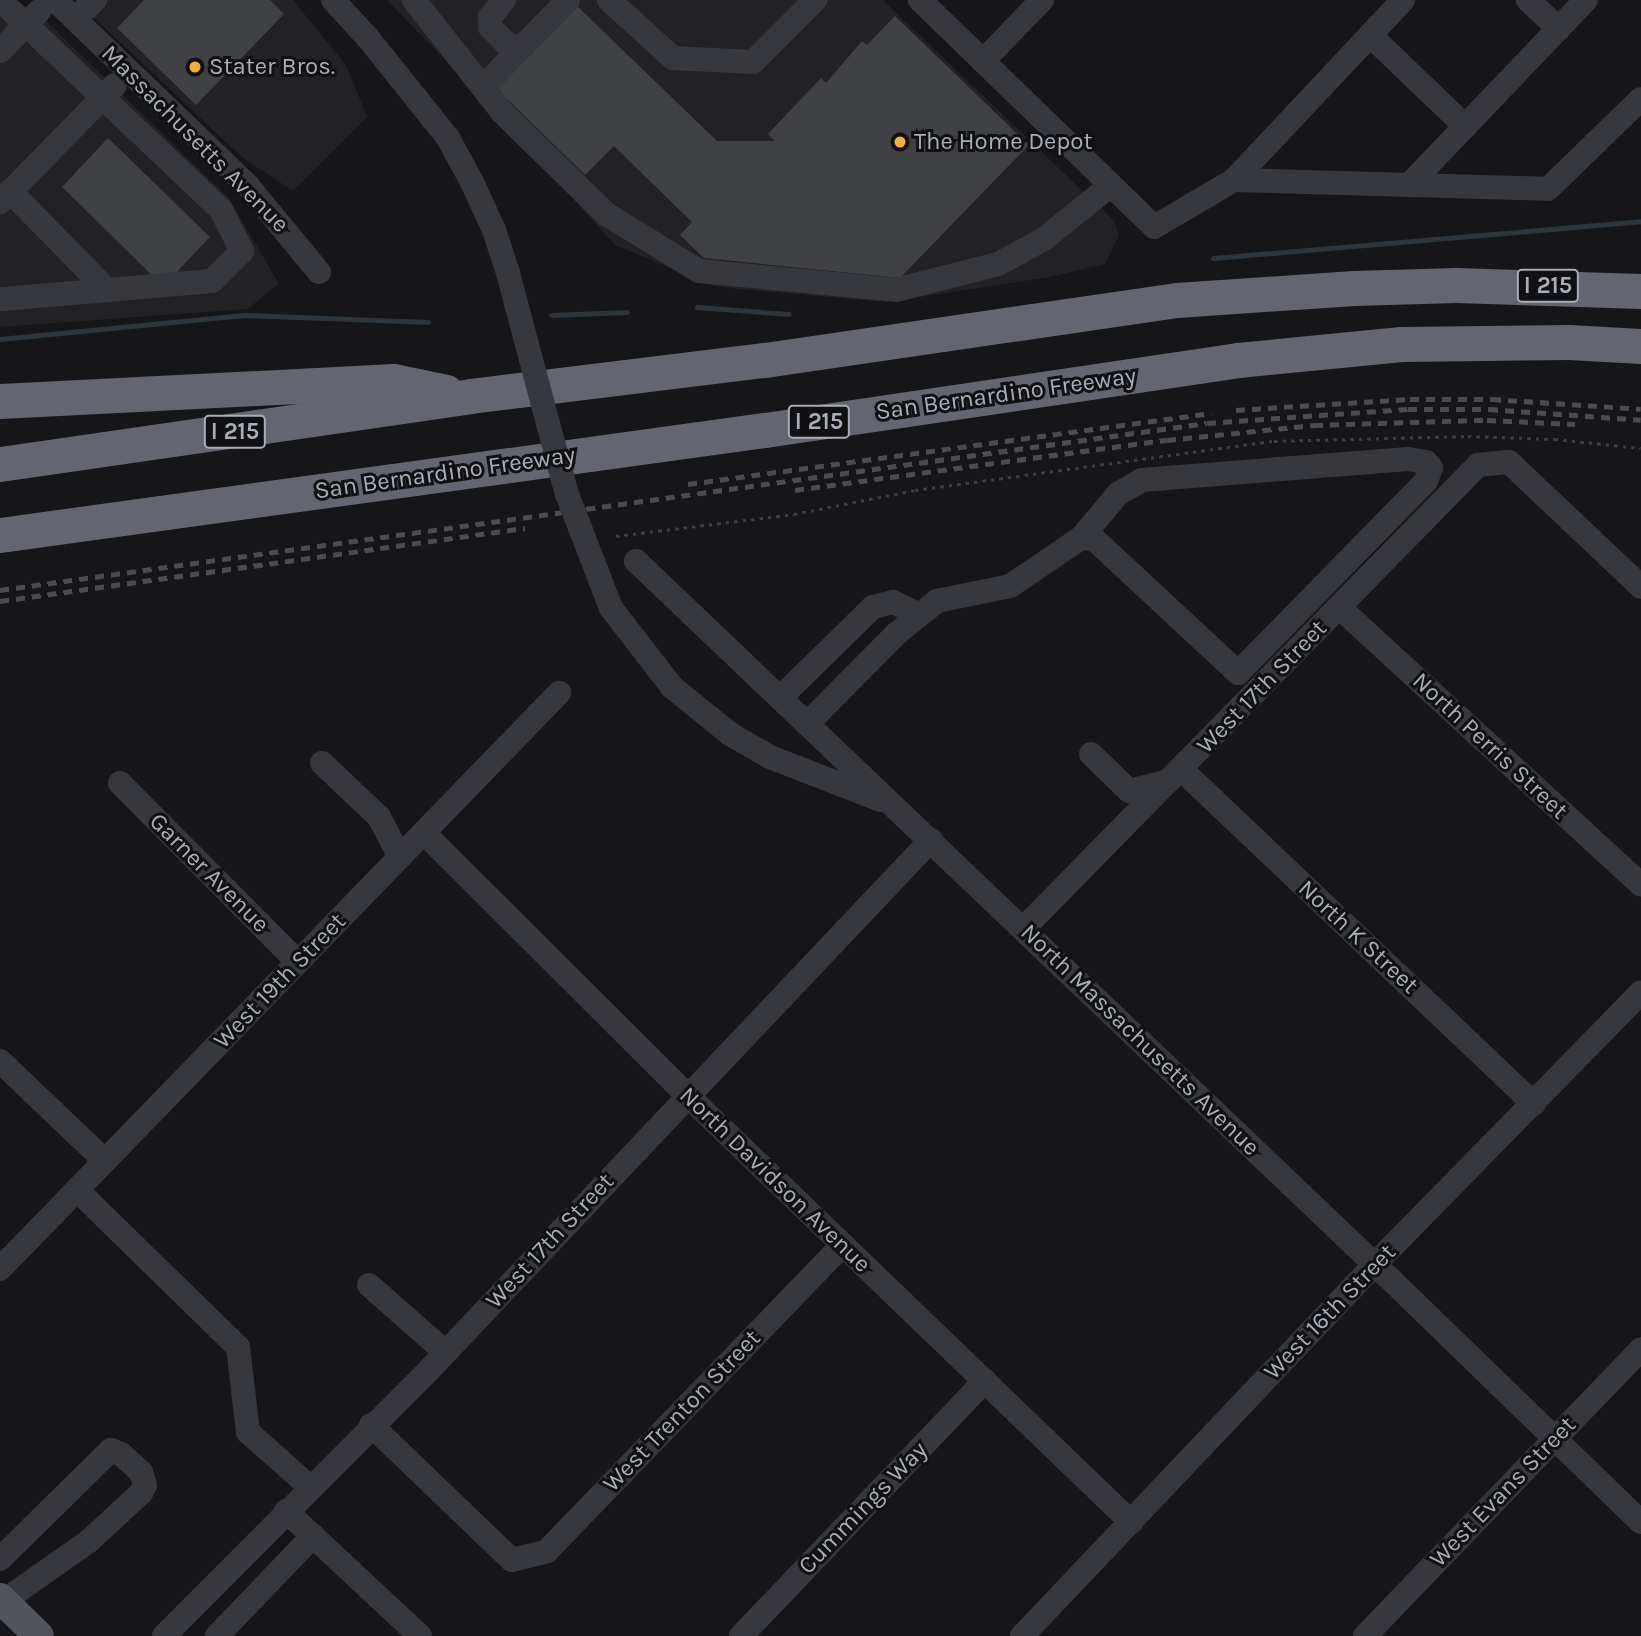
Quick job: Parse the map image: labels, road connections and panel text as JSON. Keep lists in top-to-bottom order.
{
  "streets": {
    "highway": ["I 215", "San Bernardino Freeway"],
    "street": [
      "Massachusetts Avenue",
      "West 17th Street",
      "North Perris Street",
      "Garner Avenue",
      "North K Street",
      "West 19th Street",
      "North Massachusetts Avenue",
      "North Davidson Avenue",
      "West 16th Street",
      "West Trenton Street",
      "West Evans Street",
      "Cummings Way"
    ]
  },
  "crossings": [
    ["West 17th Street", "North Perris Street"],
    ["West 17th Street", "North K Street"],
    ["West 17th Street", "North Massachusetts Avenue"],
    ["West 17th Street", "North Davidson Avenue"],
    ["West 17th Street", "West Trenton Street"],
    ["Garner Avenue", "West 19th Street"],
    ["North K Street", "West 16th Street"],
    ["West 19th Street", "North Davidson Avenue"],
    ["North Massachusetts Avenue", "West 16th Street"],
    ["North Massachusetts Avenue", "West Evans Street"],
    ["North Davidson Avenue", "West 16th Street"],
    ["North Davidson Avenue", "West Trenton Street"],
    ["North Davidson Avenue", "Cummings Way"]
  ],
  "places": ["Stater Bros.", "The Home Depot"]
}
